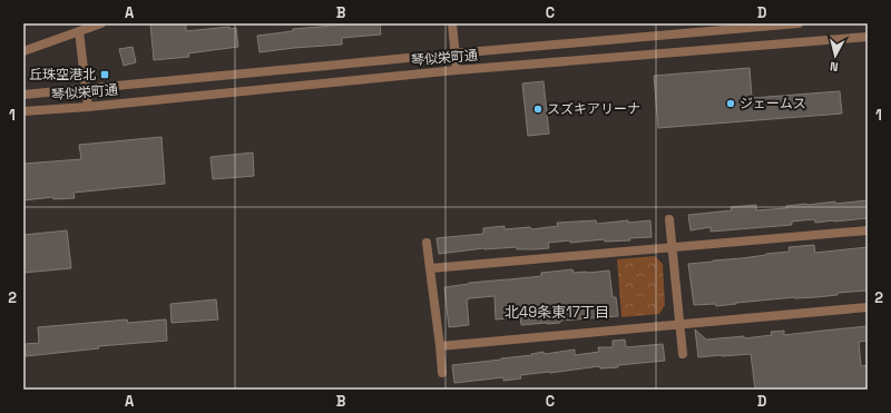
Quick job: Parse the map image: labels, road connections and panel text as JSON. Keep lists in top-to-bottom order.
{
  "streets": {
    "street": ["琴似栄町通"]
  },
  "districts": ["北49条東17丁目"],
  "places": {
    "transit": ["丘珠空港北"],
    "other": ["ジェームス", "スズキアリーナ"]
  },
  "north": "bottom",
  "grid": {
    "columns": [
      "A",
      "B",
      "C",
      "D"
    ],
    "rows": ["1", "2"]
  }
}
